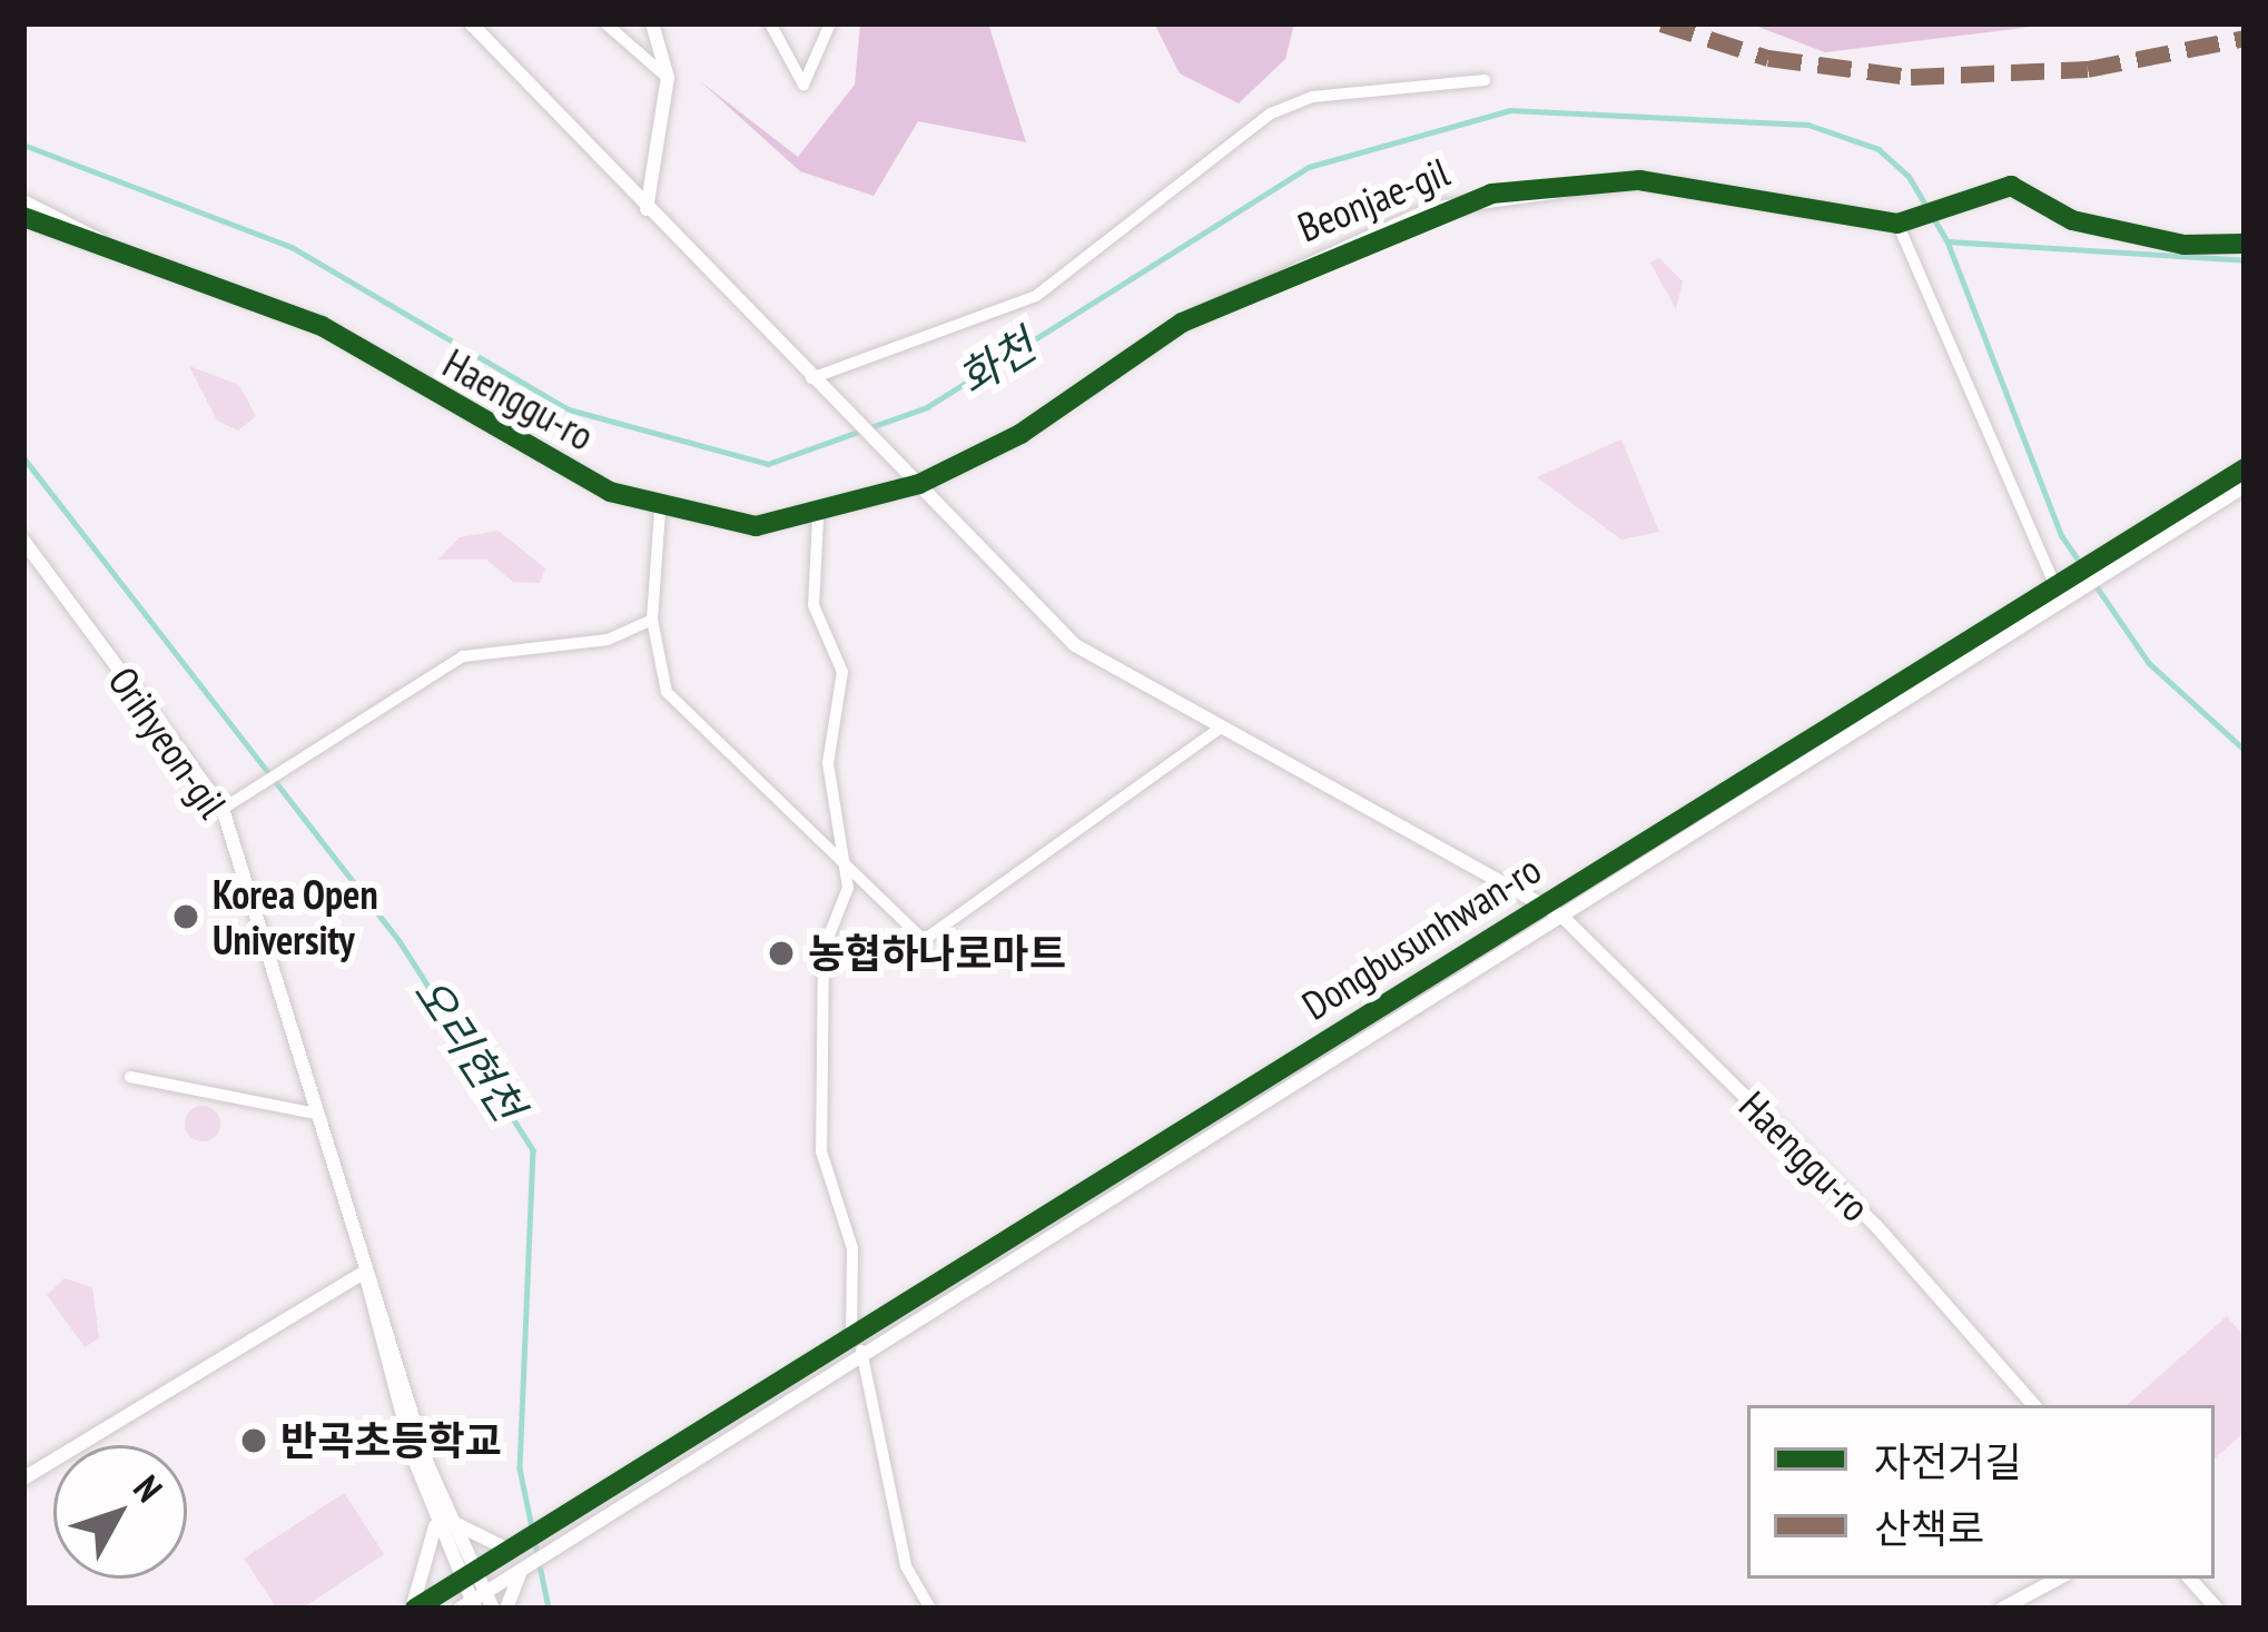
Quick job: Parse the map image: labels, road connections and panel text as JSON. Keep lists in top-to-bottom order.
{
  "streets": {
    "street": [
      "Beonjae-gil",
      "Haenggu-ro",
      "Orihyeon-gil",
      "Dongbusunhwan-ro"
    ]
  },
  "crossings": [
    ["Beonjae-gil", "Haenggu-ro"],
    ["Haenggu-ro", "Dongbusunhwan-ro"]
  ],
  "water": ["화천", "오리현천"],
  "places": ["Korea Open University", "농협하나로마트", "반곡초등학교"],
  "legend": ["자전거길", "산책로"],
  "north": "top right"
}
